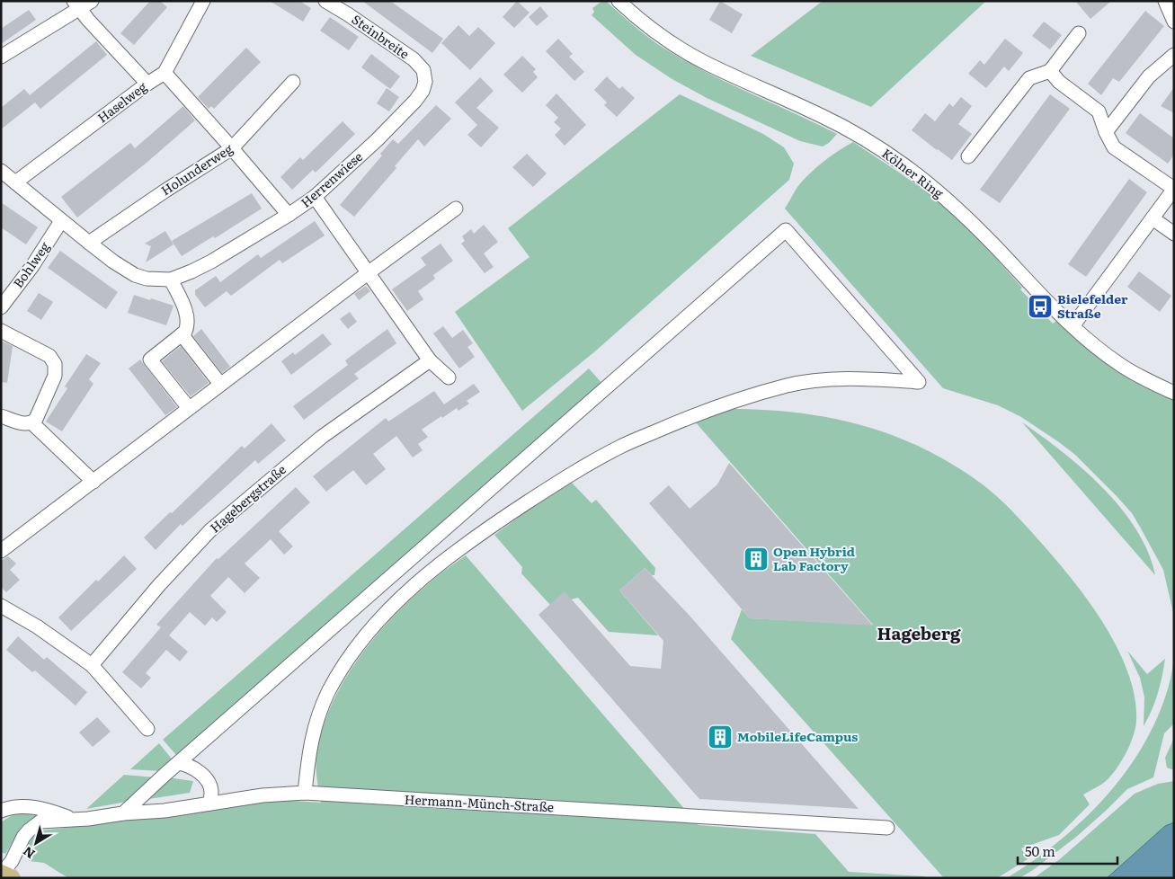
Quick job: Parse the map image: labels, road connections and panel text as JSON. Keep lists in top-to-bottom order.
{
  "streets": {
    "street": [
      "Steinbreite",
      "Haselweg",
      "Holunderweg",
      "Kölner Ring",
      "Herrenwiese",
      "Bohlweg",
      "Hagebergstraße",
      "Hermann-Münch-Straße"
    ]
  },
  "crossings": [
    ["Steinbreite", "Herrenwiese"],
    ["Haselweg", "Herrenwiese"],
    ["Holunderweg", "Herrenwiese"],
    ["Herrenwiese", "Bohlweg"]
  ],
  "districts": ["Hageberg"],
  "places": {
    "bus stop": ["Bielefelder Straße"],
    "building": ["Open Hybrid Lab Factory", "MobileLifeCampus"]
  },
  "scale_bar": "50 m",
  "north": "bottom left"
}
